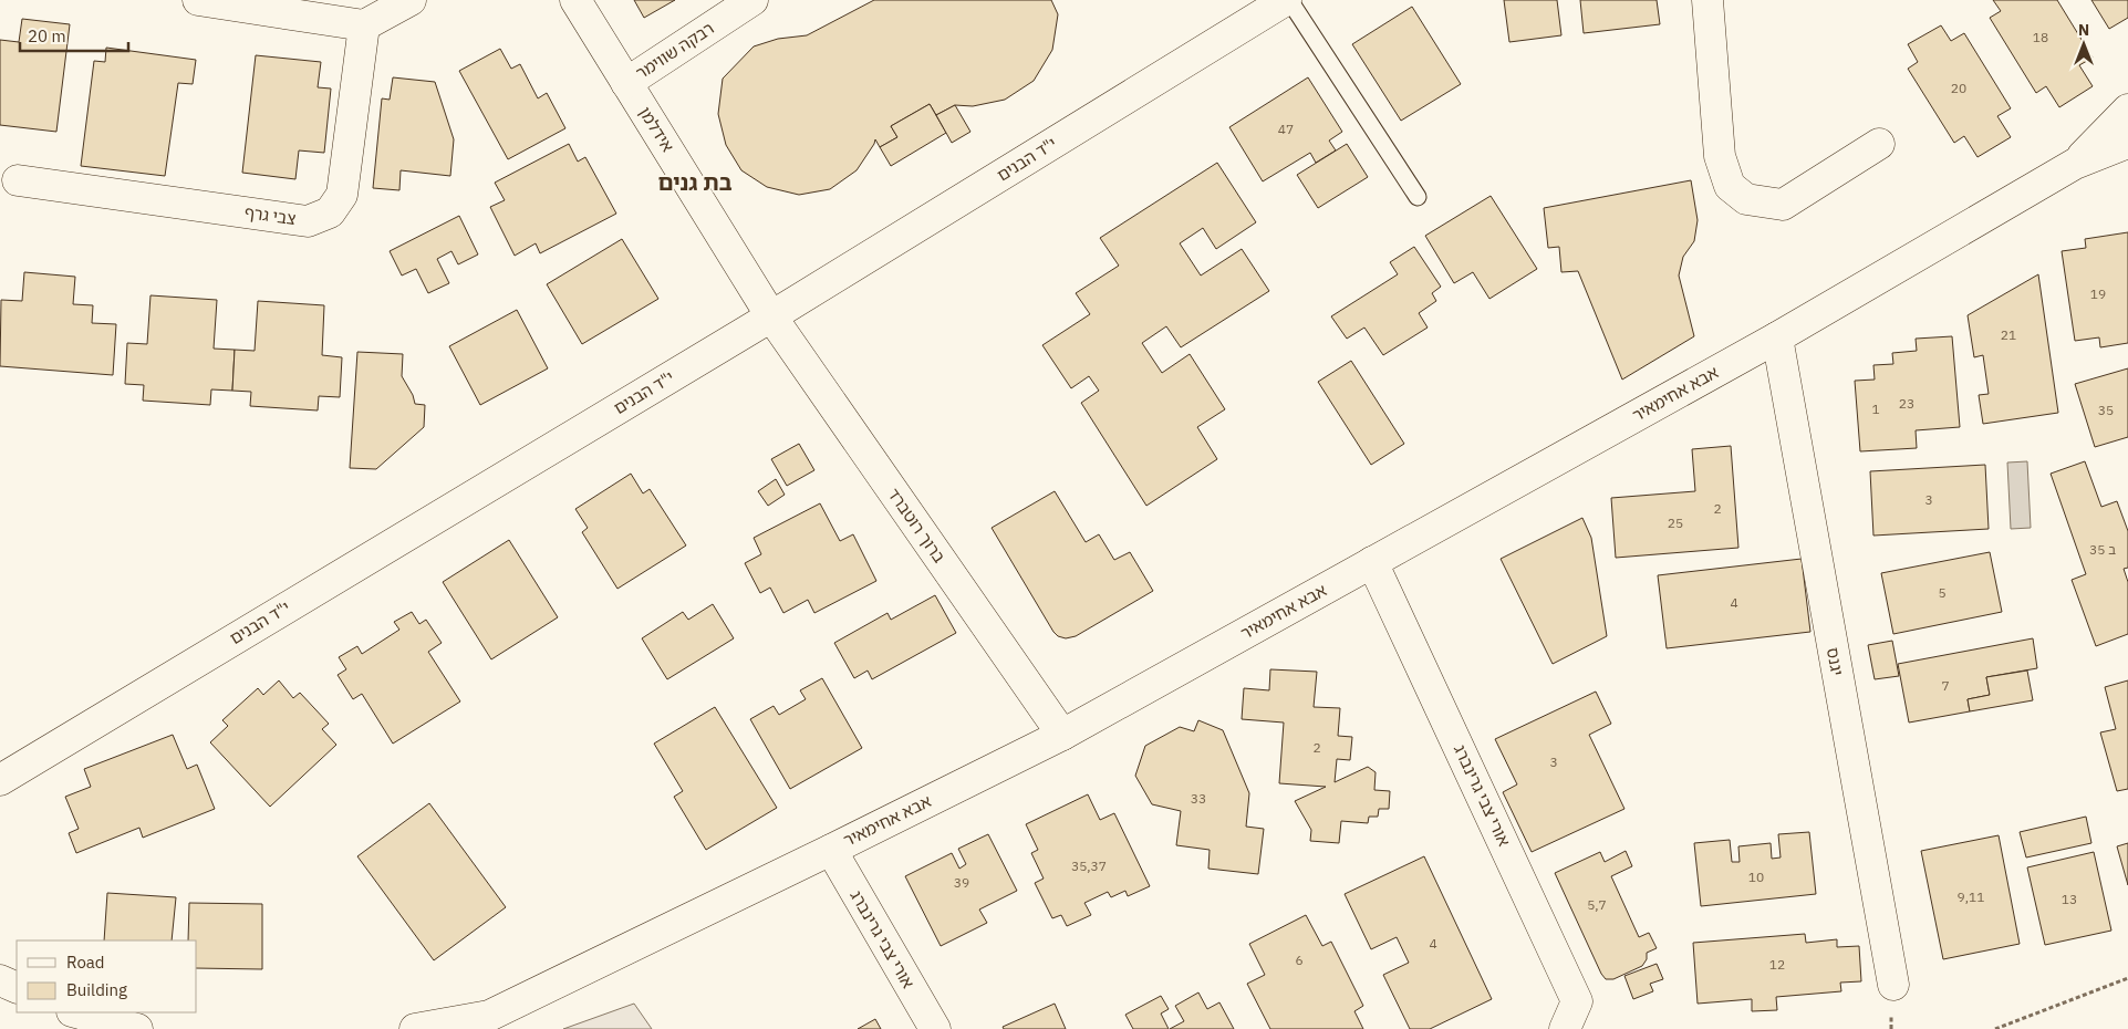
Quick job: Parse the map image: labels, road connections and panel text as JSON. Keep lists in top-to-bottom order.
{
  "streets": {
    "street": [
      "רבקה שווימר",
      "אידלמן",
      "י\"ד הבנים",
      "צבי גרף",
      "אבא אחימאיר",
      "ברוך רוטברד",
      "יגנס",
      "אורי צבי גרינברג"
    ]
  },
  "crossings": [
    ["רבקה שווימר", "אידלמן"],
    ["אידלמן", "י\"ד הבנים"],
    ["אידלמן", "ברוך רוטברד"],
    ["י\"ד הבנים", "ברוך רוטברד"],
    ["אבא אחימאיר", "ברוך רוטברד"],
    ["אבא אחימאיר", "יגנס"],
    ["אבא אחימאיר", "אורי צבי גרינברג"]
  ],
  "districts": ["בת גנים"],
  "house_numbers": [
    "18",
    "20",
    "47",
    "19",
    "21",
    "23",
    "1",
    "35",
    "3",
    "2",
    "25",
    "35 ב",
    "5",
    "4",
    "7",
    "2",
    "3",
    "33",
    "35,37",
    "10",
    "39",
    "9,11",
    "13",
    "5,7",
    "4",
    "6",
    "12"
  ],
  "legend": ["Road", "Building"],
  "scale_bar": "20 m",
  "north": "top"
}
